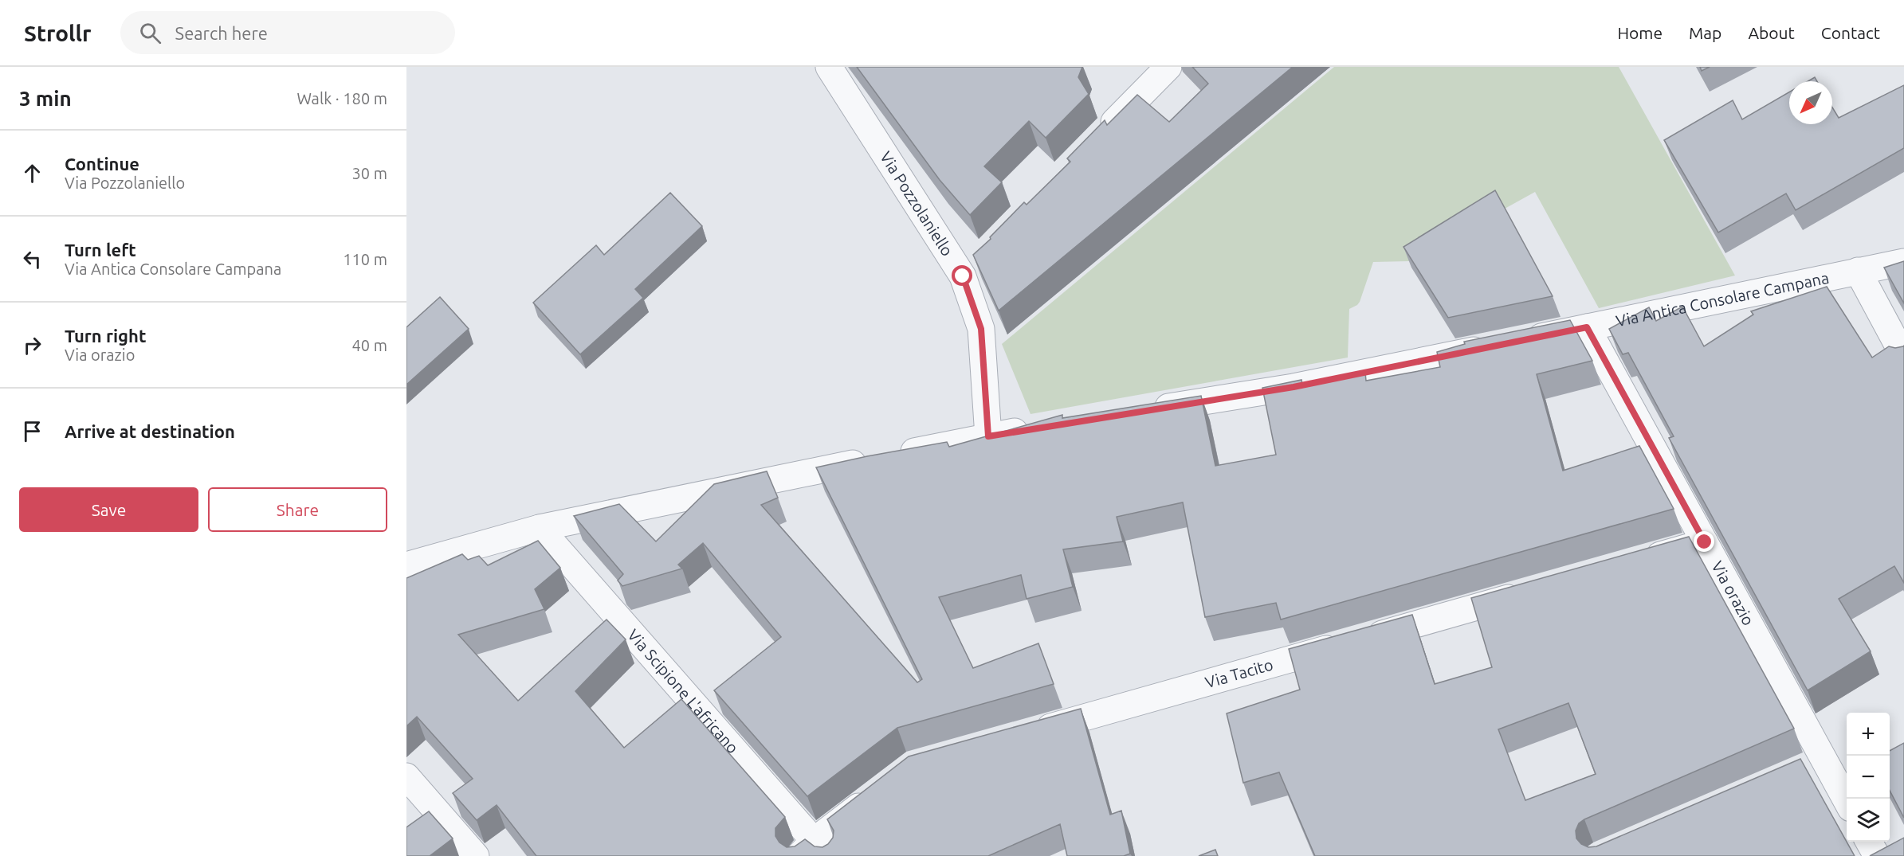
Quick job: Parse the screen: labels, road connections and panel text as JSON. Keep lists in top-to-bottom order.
{
  "streets": {
    "street": [
      "Via Pozzolaniello",
      "Via Antica Consolare Campana",
      "Via orazio",
      "Via Tacito",
      "Via Scipione L'africano"
    ]
  },
  "crossings": [
    ["Via Antica Consolare Campana", "Via orazio"]
  ],
  "north": "bottom left",
  "page": {
    "header": "Strollr",
    "search": "Search here",
    "nav": [
      "Home",
      "Map",
      "About",
      "Contact"
    ],
    "heading": ["3 min", "Walk · 180 m"],
    "list": [
      ["Continue", "Via Pozzolaniello", "30 m"],
      ["Turn left", "Via Antica Consolare Campana", "110 m"],
      ["Turn right", "Via orazio", "40 m"],
      "Arrive at destination"
    ],
    "buttons": ["Save", "Share"],
    "map_buttons": ["+", "−"]
  }
}
